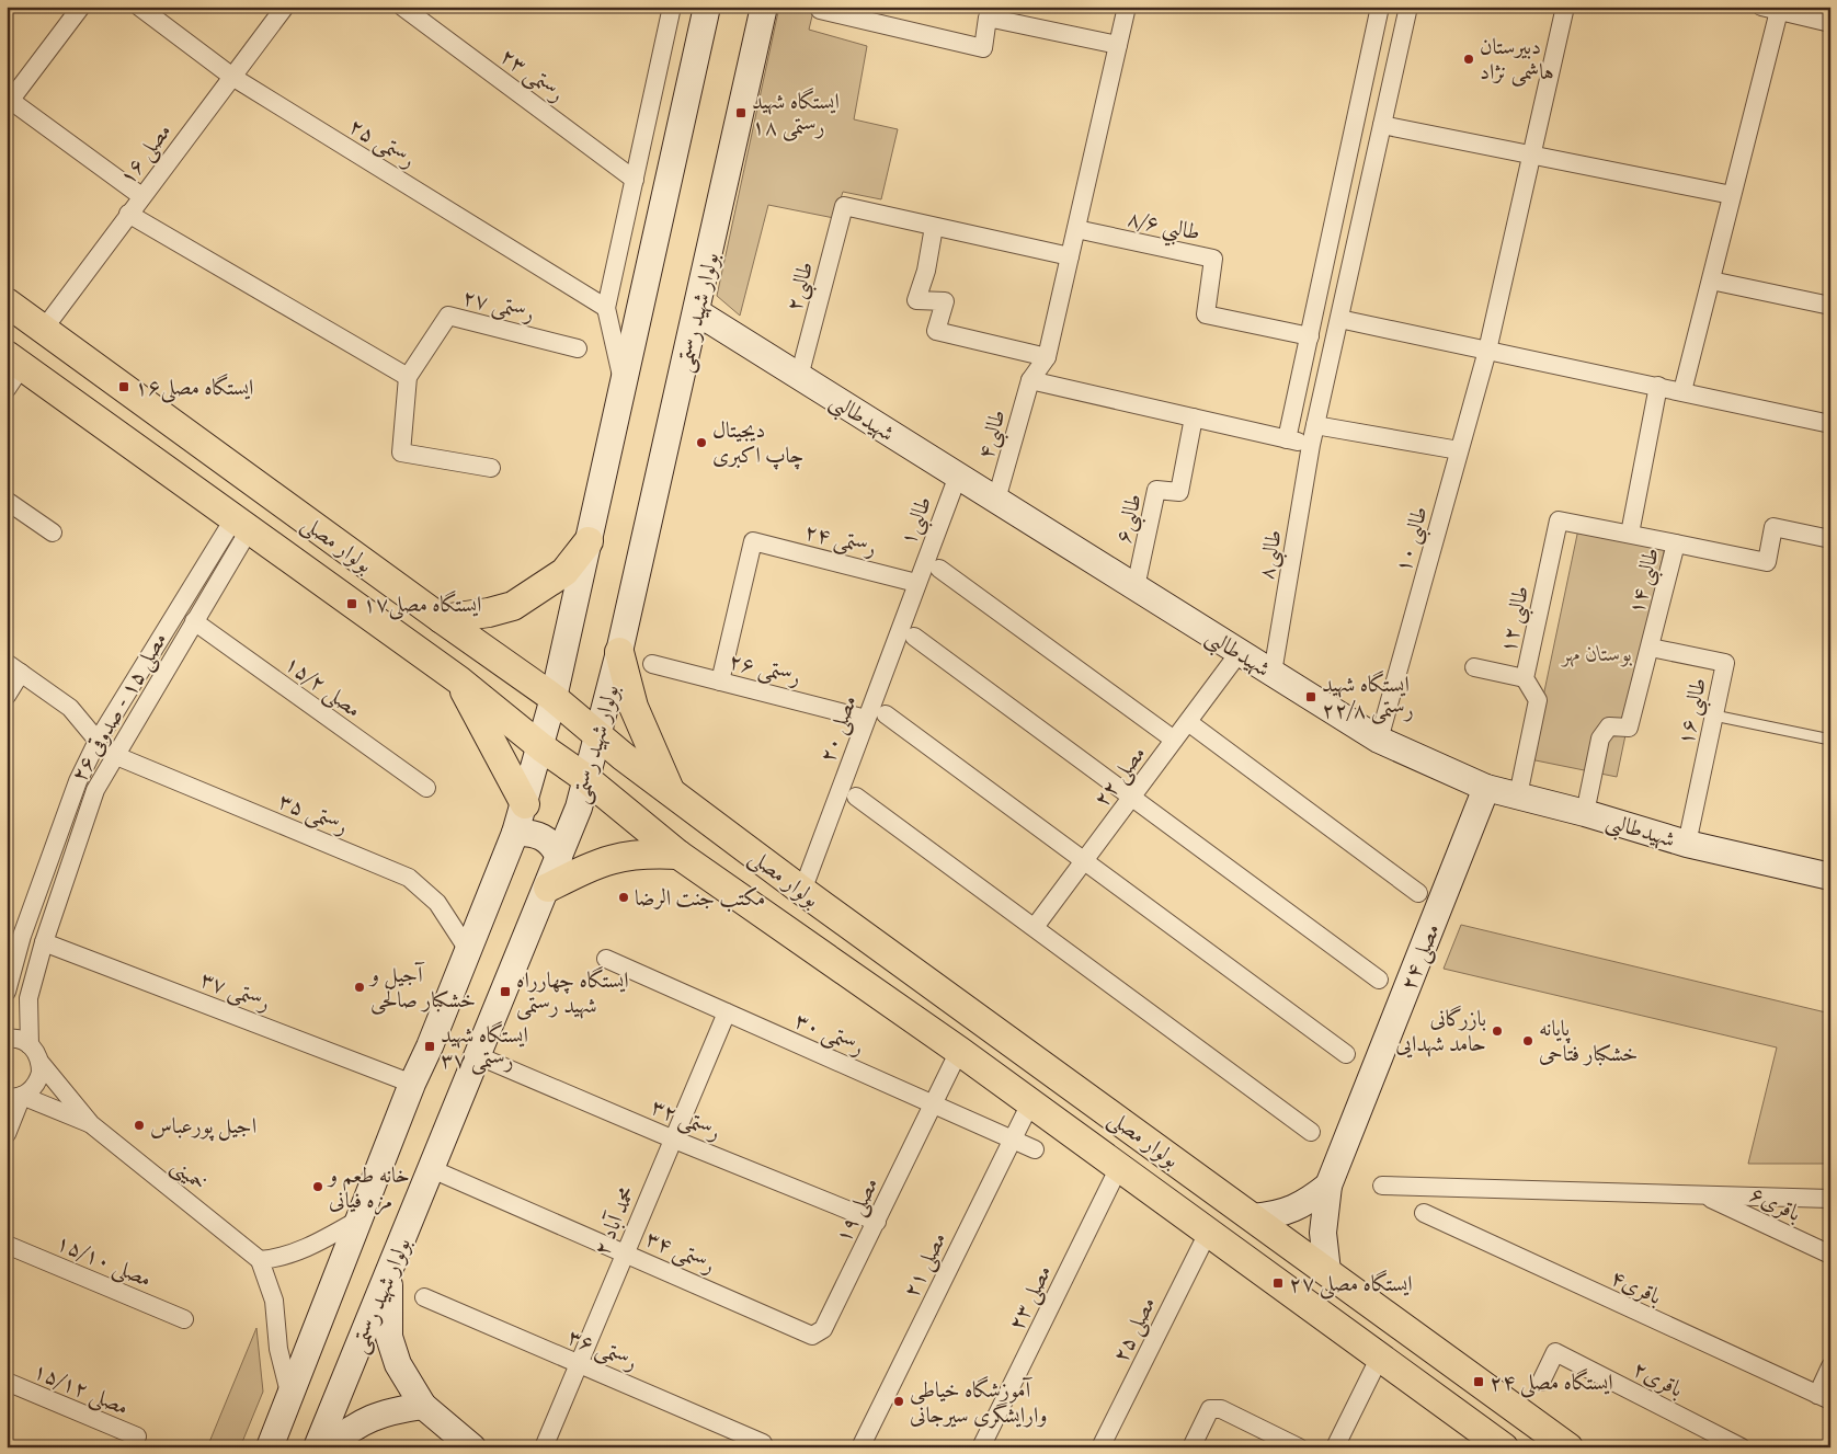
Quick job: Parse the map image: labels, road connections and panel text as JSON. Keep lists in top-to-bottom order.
{
  "streets": {
    "main road": [
      "بولوار شهید رستمی",
      "شهیدطالبی",
      "بولوار مصلی",
      "مصلی ۲۴"
    ],
    "street": [
      "رستمی ۲۳",
      "رستمی ۲۵",
      "مصلی ۱۶",
      "طالبي ۸/۶",
      "طالبی۲",
      "رستمی ۲۷",
      "طالبی۴",
      "طالبی۶",
      "طالبی۱",
      "رستمی ۲۴",
      "طالبی ۱۰",
      "طالبی۸",
      "طالبی ۱۴",
      "طالبی ۱۲",
      "رستمی ۲۶",
      "مصلی ۱۵/۲",
      "مصلی ۱۵ - صدوقی ۲۶",
      "طالبی ۱۶",
      "مصلی ۲۰",
      "مصلی ۲۲",
      "رستمی ۳۵",
      "رستمی ۳۷",
      "رستمی ۳۰",
      "رستمی ۳۲",
      "خمینی",
      "باقری۶",
      "مصلی ۱۹",
      "محمد آباد ۲",
      "رستمی ۳۴",
      "مصلی ۱۵/۱۰",
      "مصلی ۲۱",
      "باقری۴",
      "مصلی ۲۳",
      "مصلی ۲۵",
      "رستمی ۳۶",
      "باقری۲",
      "مصلی ۱۵/۱۲"
    ]
  },
  "crossings": [
    ["رستمی ۲۵", "مصلی ۱۶"],
    ["مصلی ۱۶", "بولوار مصلی"],
    ["طالبی۲", "شهیدطالبی"],
    ["بولوار شهید رستمی", "شهیدطالبی"],
    ["بولوار شهید رستمی", "بولوار مصلی"],
    ["بولوار شهید رستمی", "رستمی ۳۵"],
    ["بولوار شهید رستمی", "رستمی ۳۷"],
    ["بولوار شهید رستمی", "رستمی ۳۲"],
    ["بولوار شهید رستمی", "رستمی ۳۴"],
    ["شهیدطالبی", "طالبی۴"],
    ["شهیدطالبی", "طالبی۶"],
    ["شهیدطالبی", "طالبی۱"],
    ["شهیدطالبی", "طالبی ۱۰"],
    ["شهیدطالبی", "طالبی۸"],
    ["شهیدطالبی", "طالبی ۱۴"],
    ["شهیدطالبی", "طالبی ۱۲"],
    ["شهیدطالبی", "طالبی ۱۶"],
    ["شهیدطالبی", "مصلی ۲۲"],
    ["شهیدطالبی", "مصلی ۲۴"],
    ["طالبی۱", "رستمی ۲۴"],
    ["طالبی۱", "مصلی ۲۰"],
    ["رستمی ۲۴", "رستمی ۲۶"],
    ["رستمی ۲۴", "مصلی ۲۰"],
    ["بولوار مصلی", "مصلی ۱۵ - صدوقی ۲۶"],
    ["بولوار مصلی", "مصلی ۲۰"],
    ["بولوار مصلی", "مصلی ۲۴"],
    ["بولوار مصلی", "مصلی ۱۹"],
    ["بولوار مصلی", "مصلی ۲۱"],
    ["بولوار مصلی", "مصلی ۲۳"],
    ["بولوار مصلی", "مصلی ۲۵"],
    ["طالبی ۱۴", "طالبی ۱۲"],
    ["طالبی ۱۴", "طالبی ۱۶"],
    ["رستمی ۲۶", "مصلی ۲۰"],
    ["مصلی ۱۵/۲", "مصلی ۱۵ - صدوقی ۲۶"],
    ["مصلی ۱۵ - صدوقی ۲۶", "رستمی ۳۵"],
    ["مصلی ۱۵ - صدوقی ۲۶", "رستمی ۳۷"],
    ["رستمی ۳۰", "مصلی ۱۹"],
    ["رستمی ۳۰", "محمد آباد ۲"],
    ["رستمی ۳۰", "مصلی ۲۱"],
    ["رستمی ۳۲", "مصلی ۱۹"],
    ["رستمی ۳۲", "محمد آباد ۲"],
    ["مصلی ۱۹", "رستمی ۳۴"],
    ["محمد آباد ۲", "رستمی ۳۴"],
    ["محمد آباد ۲", "رستمی ۳۶"]
  ],
  "parks": ["بوستان مهر"],
  "places": {
    "other": [
      "دبیرستان هاشمی نژاد",
      "دیجیتال چاپ اکبری",
      "مكتب جنت الرضا",
      "آجیل و خشکبار صالحی",
      "بازرگانی حامد شهدایی",
      "پایانه خشکبار فتاحی",
      "اجیل پورعباس",
      "خانه طعم و مزه فیانی",
      "آموزشگاه خیاطی وارایشگری سیرجانی"
    ],
    "transit": [
      "ایستگاه شهید رستمی ۱۸",
      "ایستگاه مصلی۱۶",
      "ایستگاه مصلی۱۷",
      "ایستگاه شهید رستمی ۲۲/۸",
      "ایستگاه چهارراه شهید رستمی",
      "ایستگاه شهید رستمی ۳۷",
      "ایستگاه مصلی ۲۷",
      "ایستگاه مصلی ۲۴"
    ]
  }
}
